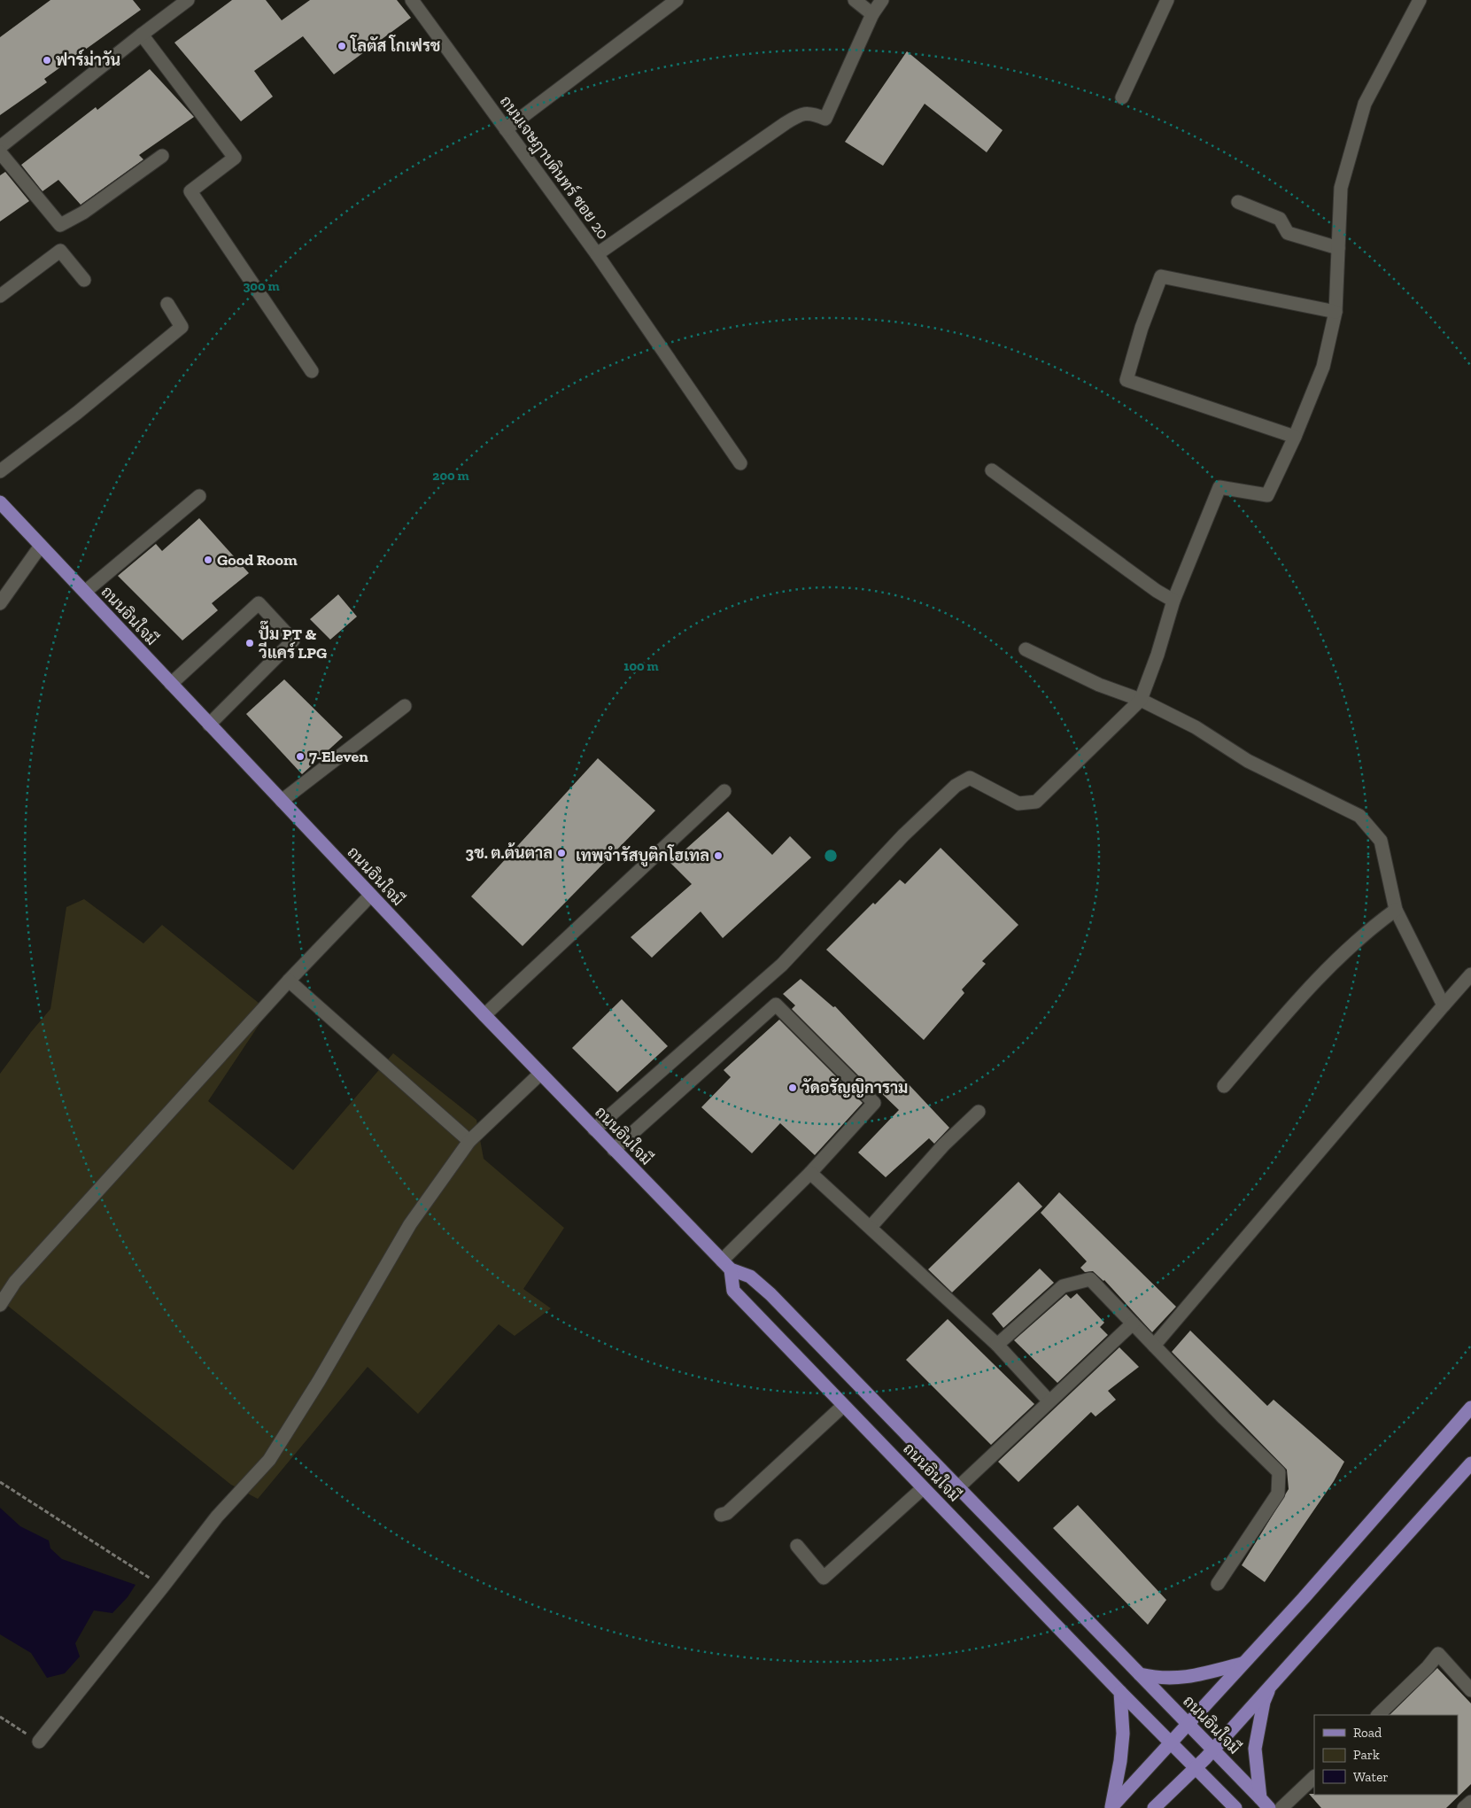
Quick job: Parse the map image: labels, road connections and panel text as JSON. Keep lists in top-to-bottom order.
{
  "streets": {
    "main road": ["ถนนอินใจมี"],
    "street": ["ถนนเจษฎาบดินทร์ ซอย 20"]
  },
  "places": [
    "โลตัส โกเฟรช",
    "ฟาร์ม่าวัน",
    "Good Room",
    "ปั๊ม PT & วีแคร์ LPG",
    "7-Eleven",
    "3ช. ต.ต้นตาล",
    "เทพจำรัสบูติกโฮเทล",
    "วัดอรัญญิการาม"
  ],
  "legend": ["Road", "Park", "Water"],
  "rings": ["300 m", "200 m", "100 m"]
}
